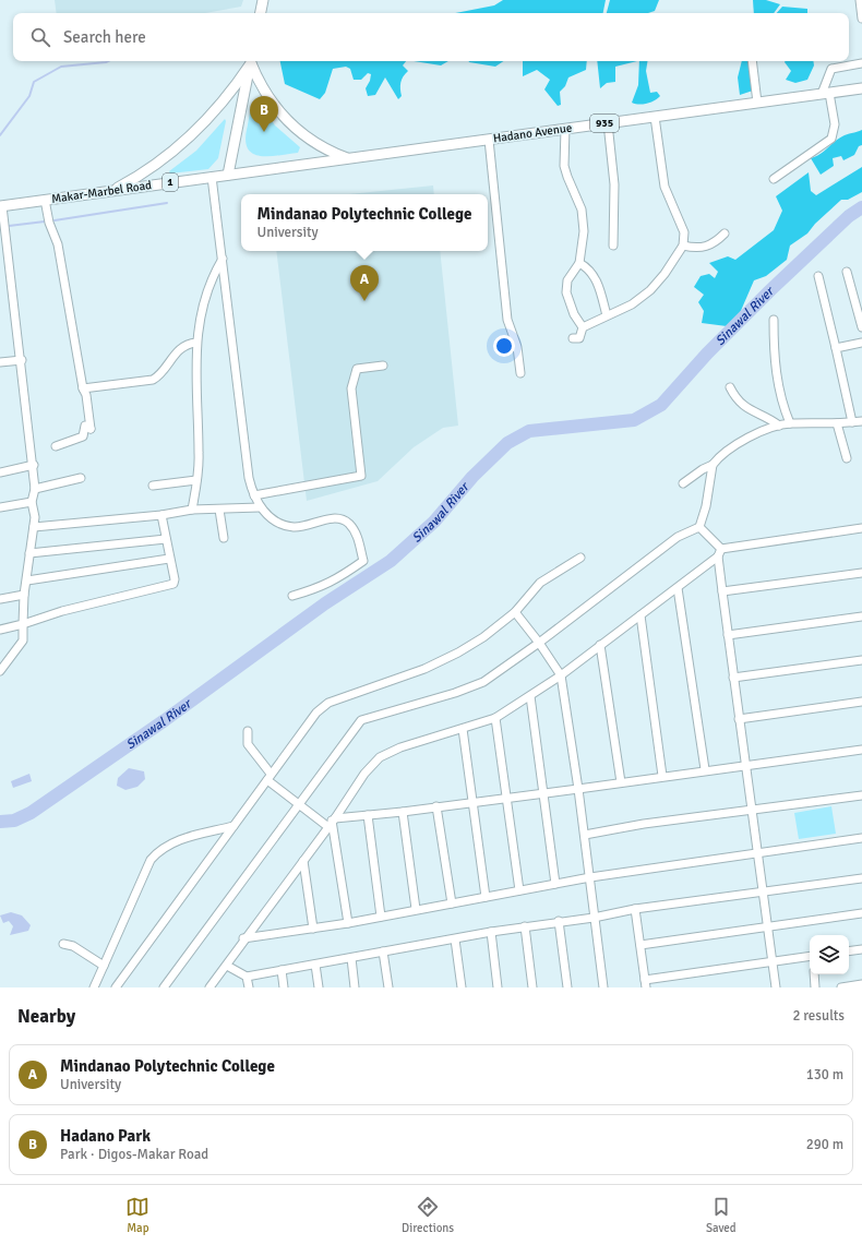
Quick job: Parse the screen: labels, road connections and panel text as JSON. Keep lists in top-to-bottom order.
{
  "streets": {
    "main road": [
      "935",
      "Hadano Avenue",
      "1",
      "Makar-Marbel Road"
    ]
  },
  "crossings": [
    ["Hadano Avenue", "Makar-Marbel Road"]
  ],
  "water": ["Sinawal River"],
  "page": {
    "search": "Search here",
    "pins": ["B", "A"],
    "popup": ["Mindanao Polytechnic College", "University"],
    "heading": ["Nearby", "2 results"],
    "list": [
      {
        "mark": "A",
        "name": "Mindanao Polytechnic College",
        "note": "University",
        "value": "130 m"
      },
      {
        "mark": "B",
        "name": "Hadano Park",
        "note": "Park · Digos-Makar Road",
        "value": "290 m"
      }
    ],
    "nav": ["Map", "Directions", "Saved"]
  }
}
